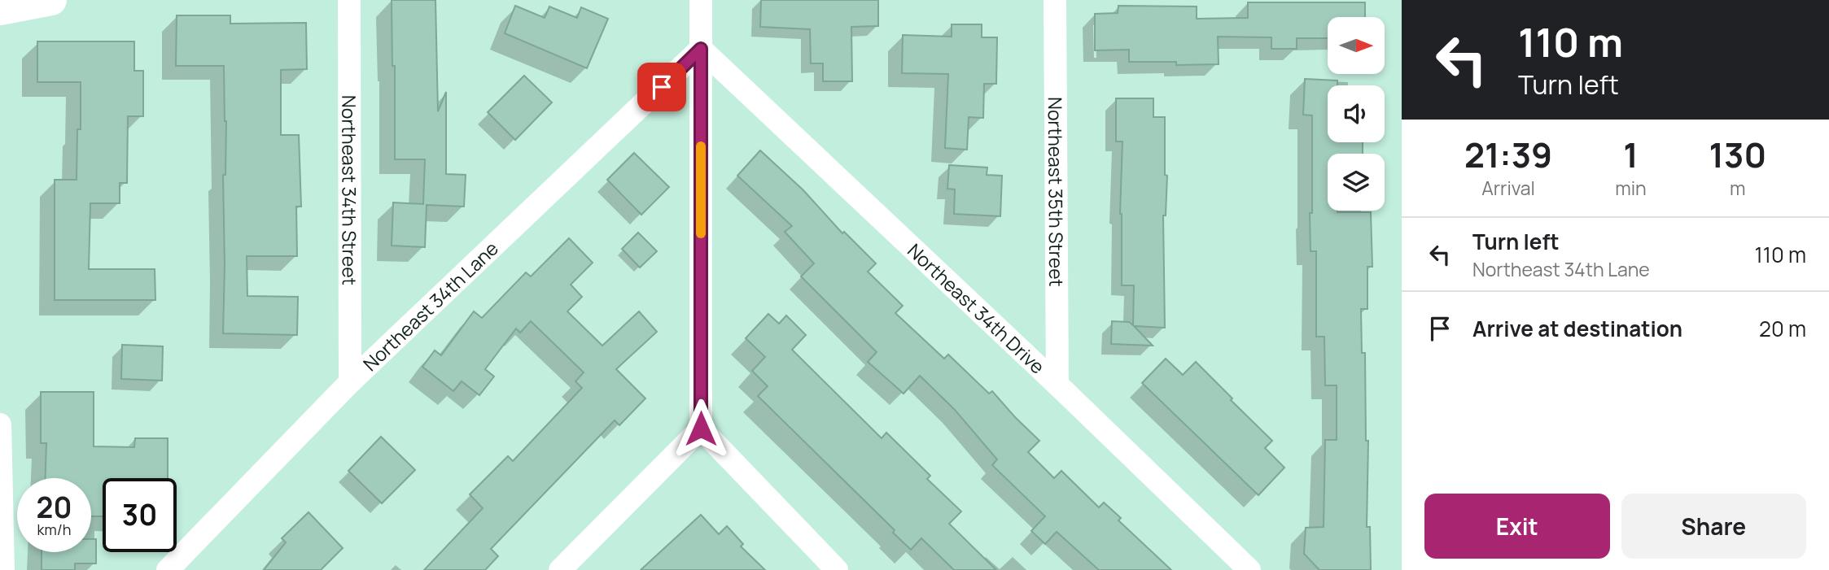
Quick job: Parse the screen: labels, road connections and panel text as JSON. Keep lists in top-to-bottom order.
{
  "streets": {
    "street": [
      "Northeast 34th Street",
      "Northeast 35th Street",
      "Northeast 34th Lane",
      "Northeast 34th Drive"
    ]
  },
  "crossings": [
    ["Northeast 34th Street", "Northeast 34th Lane"],
    ["Northeast 35th Street", "Northeast 34th Drive"],
    ["Northeast 34th Lane", "Northeast 34th Drive"]
  ],
  "north": "right",
  "page": {
    "turn": ["110 m", "Turn left"],
    "eta": [
      "21:39",
      "Arrival",
      "1",
      "min",
      "130",
      "m"
    ],
    "list": [
      {
        "name": "Turn left",
        "note": "Northeast 34th Lane",
        "value": "110 m"
      },
      {
        "name": "Arrive at destination",
        "value": "20 m"
      }
    ],
    "speed": "20 km/h",
    "limit": "30",
    "buttons": ["Exit", "Share"]
  }
}
